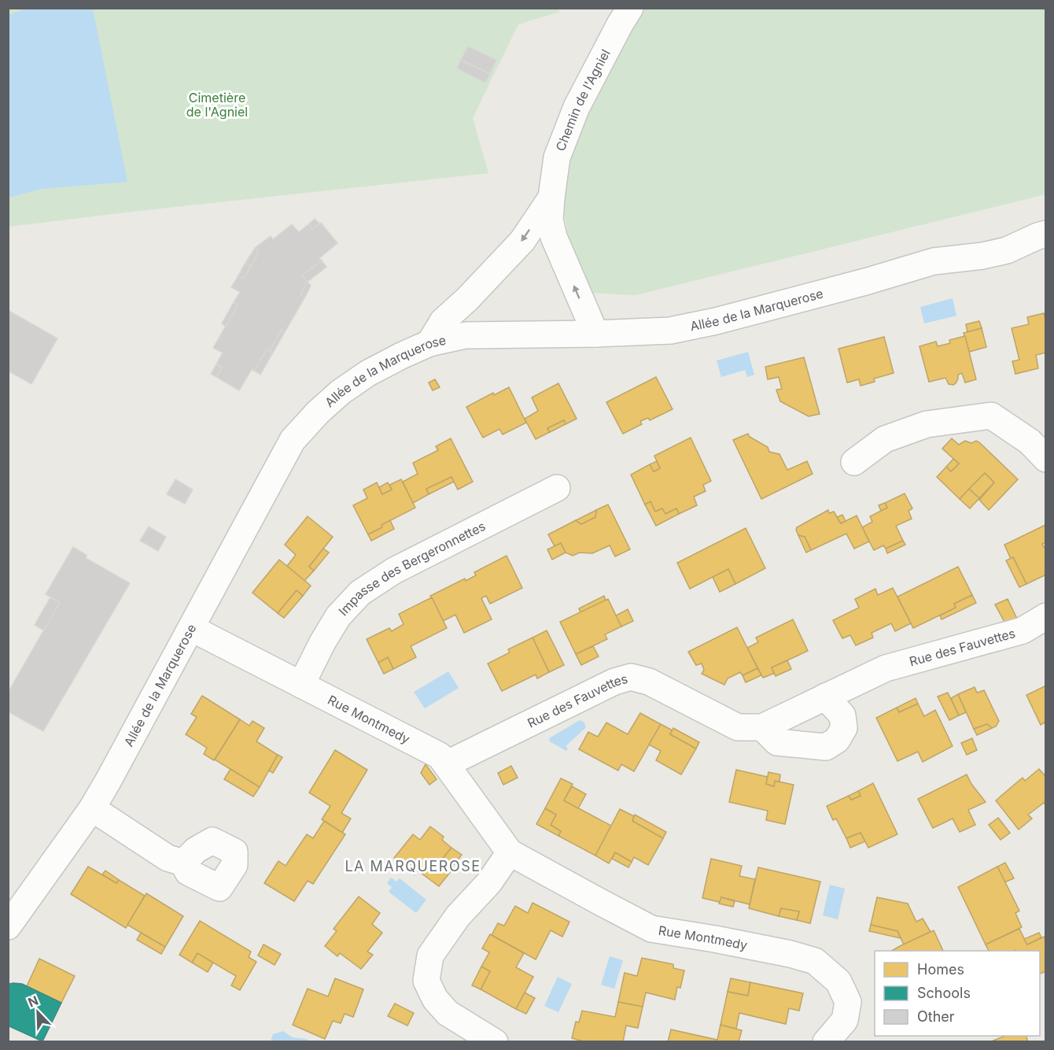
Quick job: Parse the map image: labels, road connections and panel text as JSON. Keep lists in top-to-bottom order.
{
  "streets": {
    "street": [
      "Chemin de l'Agniel",
      "Allée de la Marquerose",
      "Impasse des Bergeronnettes",
      "Rue des Fauvettes",
      "Rue Montmedy"
    ]
  },
  "crossings": [
    ["Chemin de l'Agniel", "Allée de la Marquerose"],
    ["Allée de la Marquerose", "Rue Montmedy"],
    ["Impasse des Bergeronnettes", "Rue Montmedy"],
    ["Rue des Fauvettes", "Rue Montmedy"]
  ],
  "districts": ["LA MARQUEROSE"],
  "parks": ["Cimetière de l'Agniel"],
  "legend": ["Homes", "Schools", "Other"],
  "north": "top left"
}
